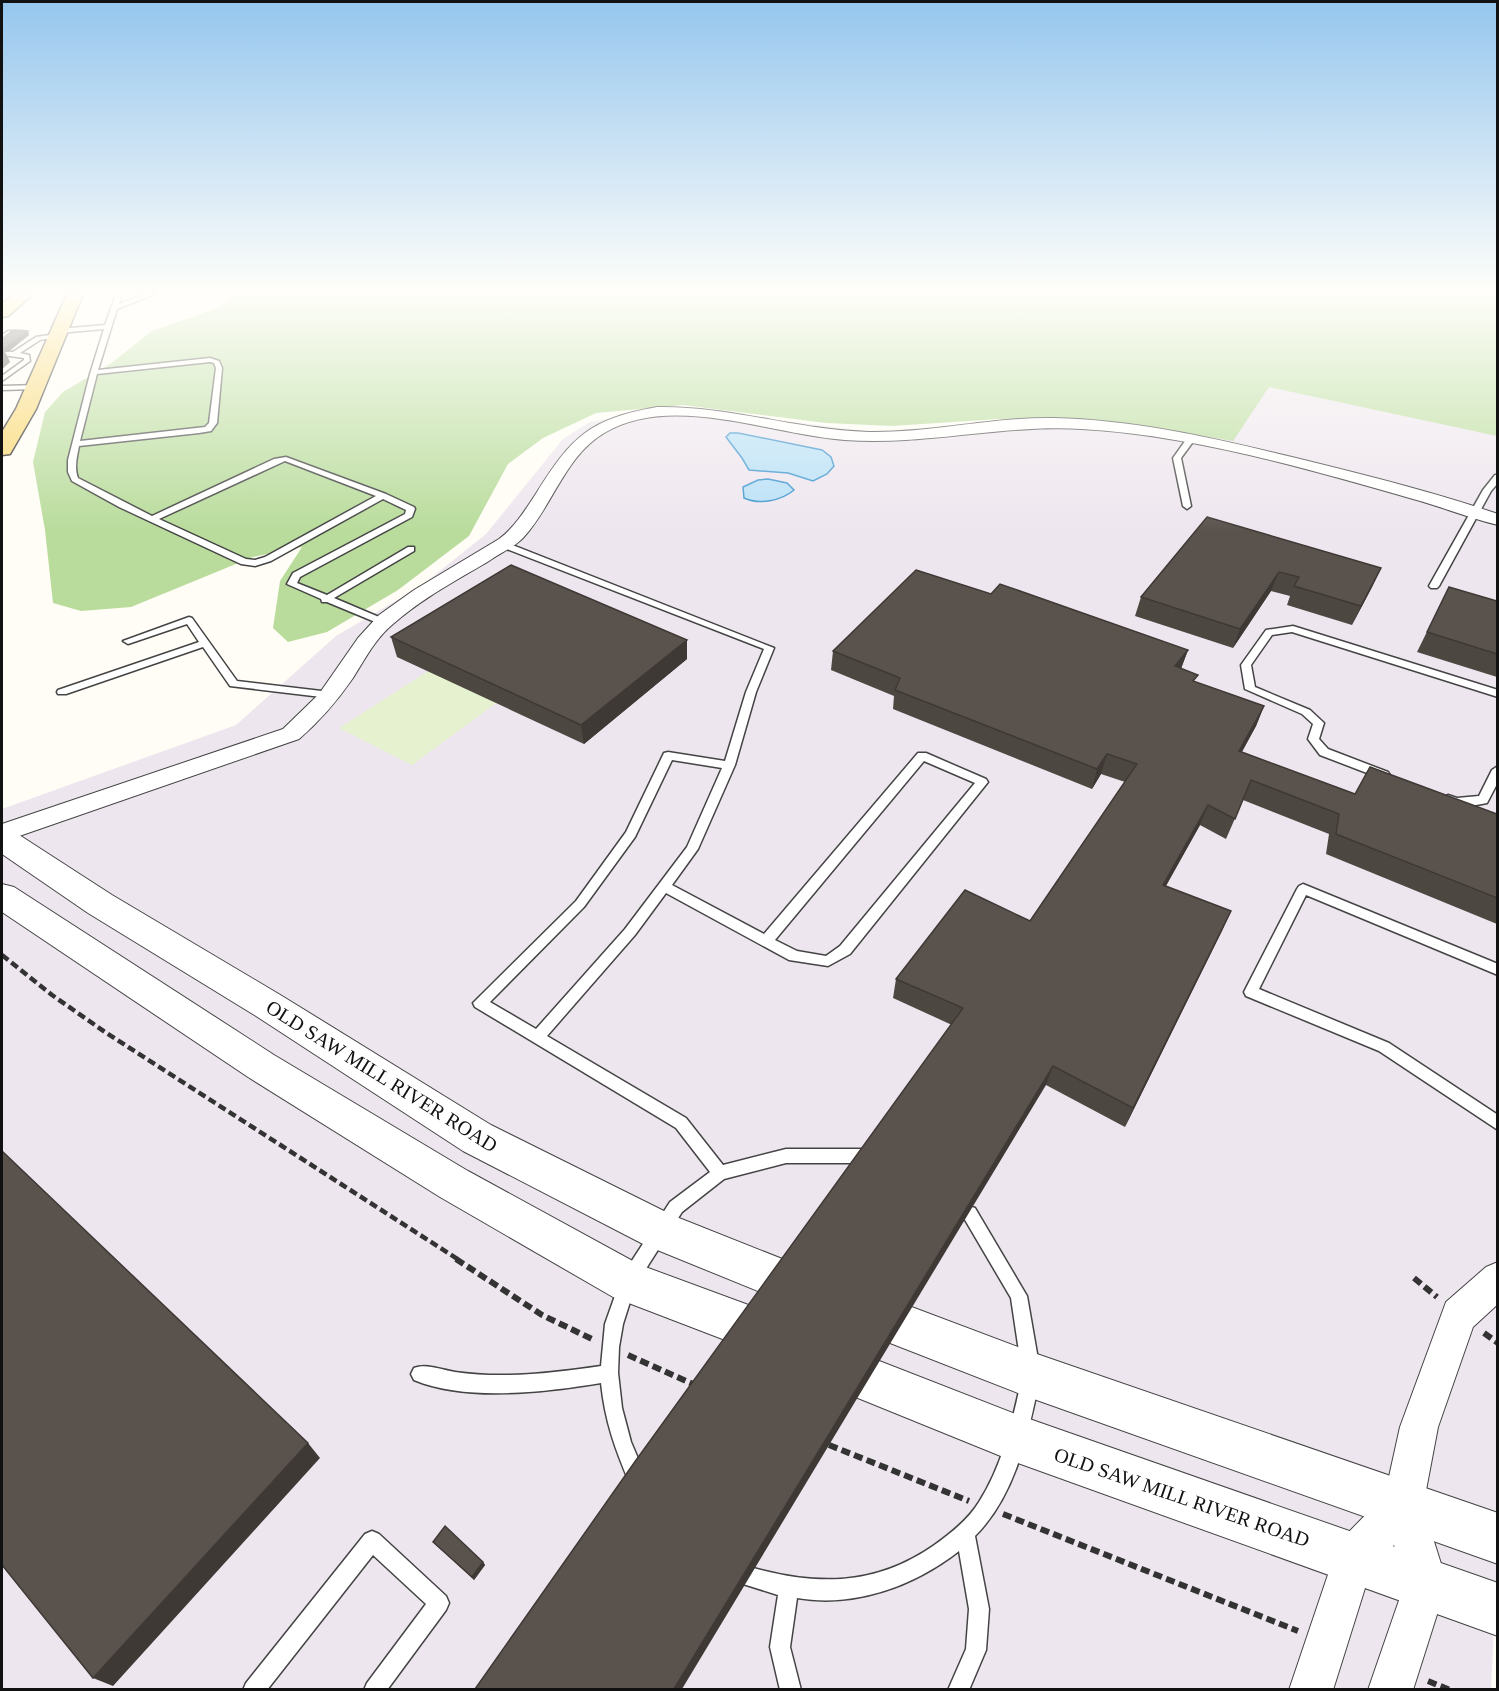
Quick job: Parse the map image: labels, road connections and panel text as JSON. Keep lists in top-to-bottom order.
{
  "streets": {
    "street": ["OLD SAW MILL RIVER ROAD"]
  }
}
